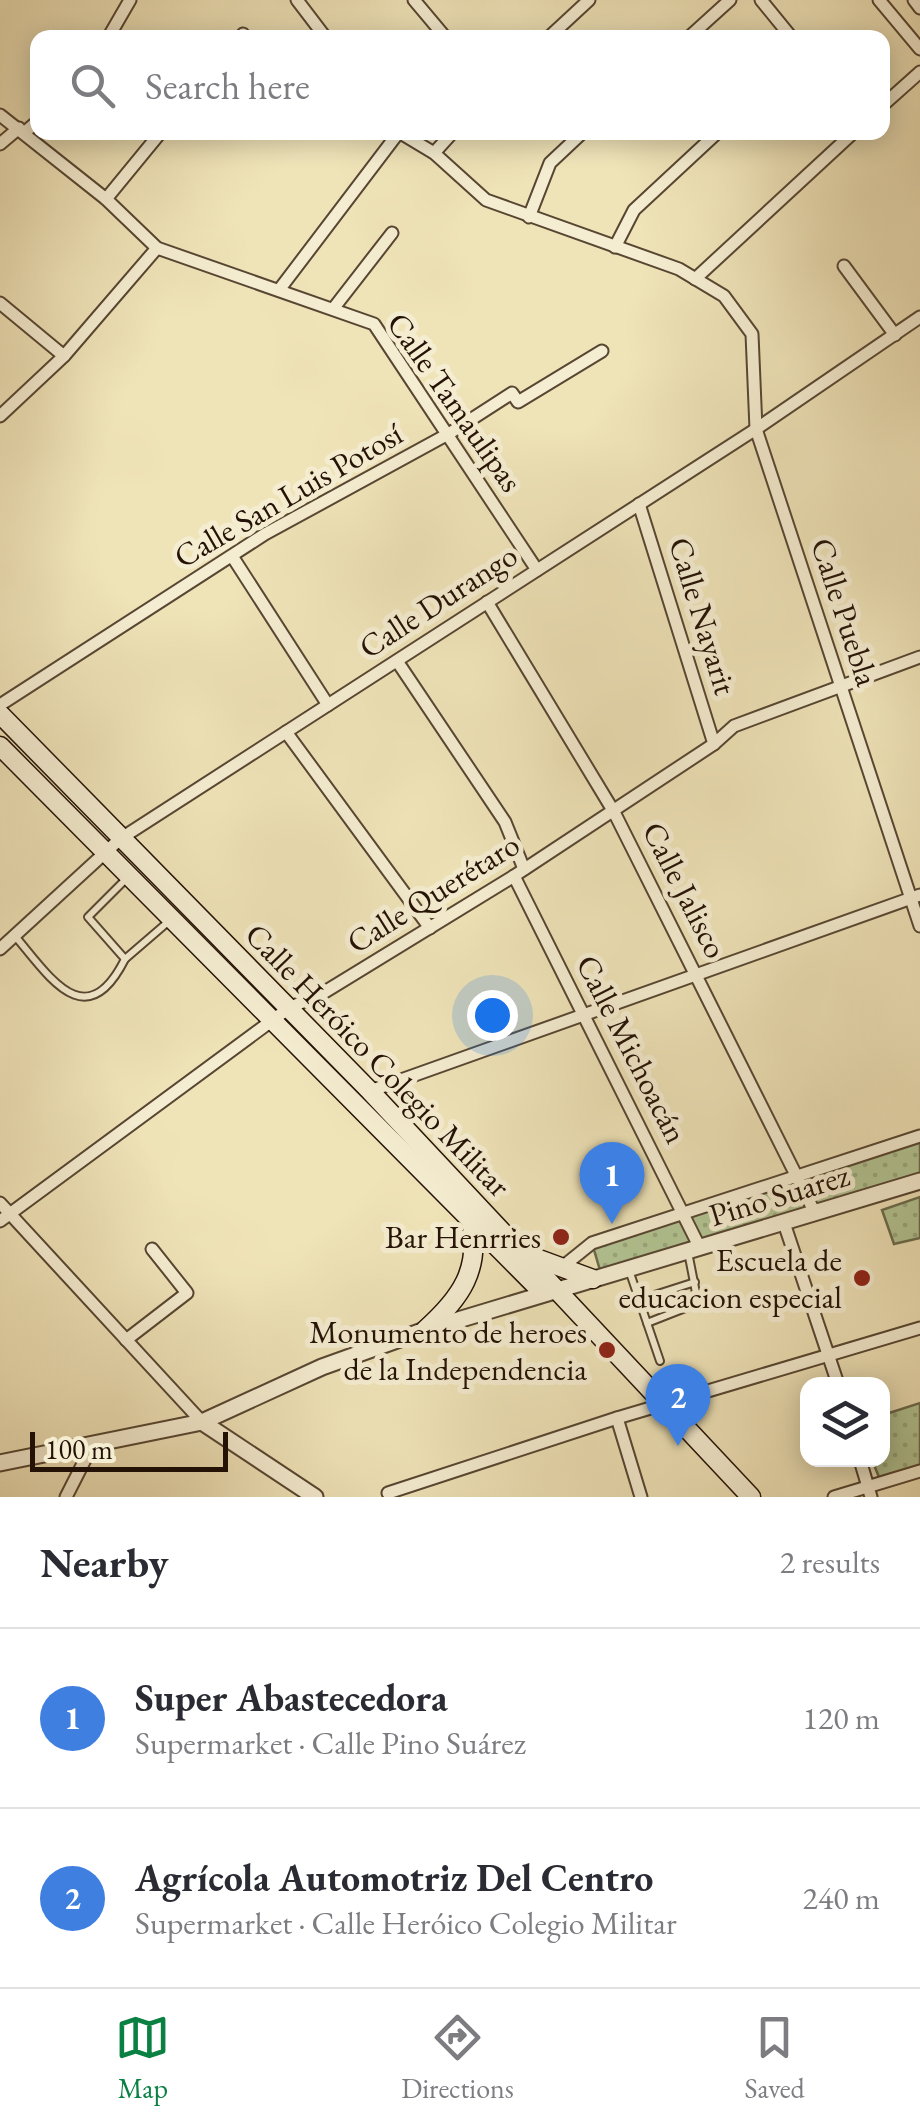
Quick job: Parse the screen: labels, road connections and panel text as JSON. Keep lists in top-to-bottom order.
{
  "streets": {
    "main road": ["Calle Heróico Colegio Militar"],
    "street": [
      "Calle Tamaulipas",
      "Calle San Luis Potosí",
      "Calle Durango",
      "Calle Puebla",
      "Calle Nayarit",
      "Calle Jalisco",
      "Calle Querétaro",
      "Calle Michoacán",
      "Pino Suarez"
    ]
  },
  "crossings": [
    ["Calle Tamaulipas", "Calle San Luis Potosí"],
    ["Calle Tamaulipas", "Calle Durango"],
    ["Calle Durango", "Calle Puebla"],
    ["Calle Durango", "Calle Nayarit"],
    ["Calle Durango", "Calle Jalisco"],
    ["Calle Durango", "Calle Michoacán"],
    ["Calle Durango", "Calle Heróico Colegio Militar"],
    ["Calle Puebla", "Calle Querétaro"],
    ["Calle Nayarit", "Calle Querétaro"],
    ["Calle Jalisco", "Calle Querétaro"],
    ["Calle Jalisco", "Pino Suarez"],
    ["Calle Querétaro", "Calle Michoacán"],
    ["Calle Querétaro", "Calle Heróico Colegio Militar"],
    ["Calle Michoacán", "Pino Suarez"],
    ["Calle Heróico Colegio Militar", "Pino Suarez"]
  ],
  "places": ["Bar Henrries", "Escuela de educacion especial", "Monumento de heroes de la Independencia"],
  "scale_bar": "100 m",
  "page": {
    "search": "Search here",
    "pins": ["1", "2"],
    "scale": "100 m",
    "heading": ["Nearby", "2 results"],
    "list": [
      {
        "mark": "1",
        "name": "Super Abastecedora",
        "note": "Supermarket · Calle Pino Suárez",
        "value": "120 m"
      },
      {
        "mark": "2",
        "name": "Agrícola Automotriz Del Centro",
        "note": "Supermarket · Calle Heróico Colegio Militar",
        "value": "240 m"
      }
    ],
    "nav": ["Map", "Directions", "Saved"]
  }
}
